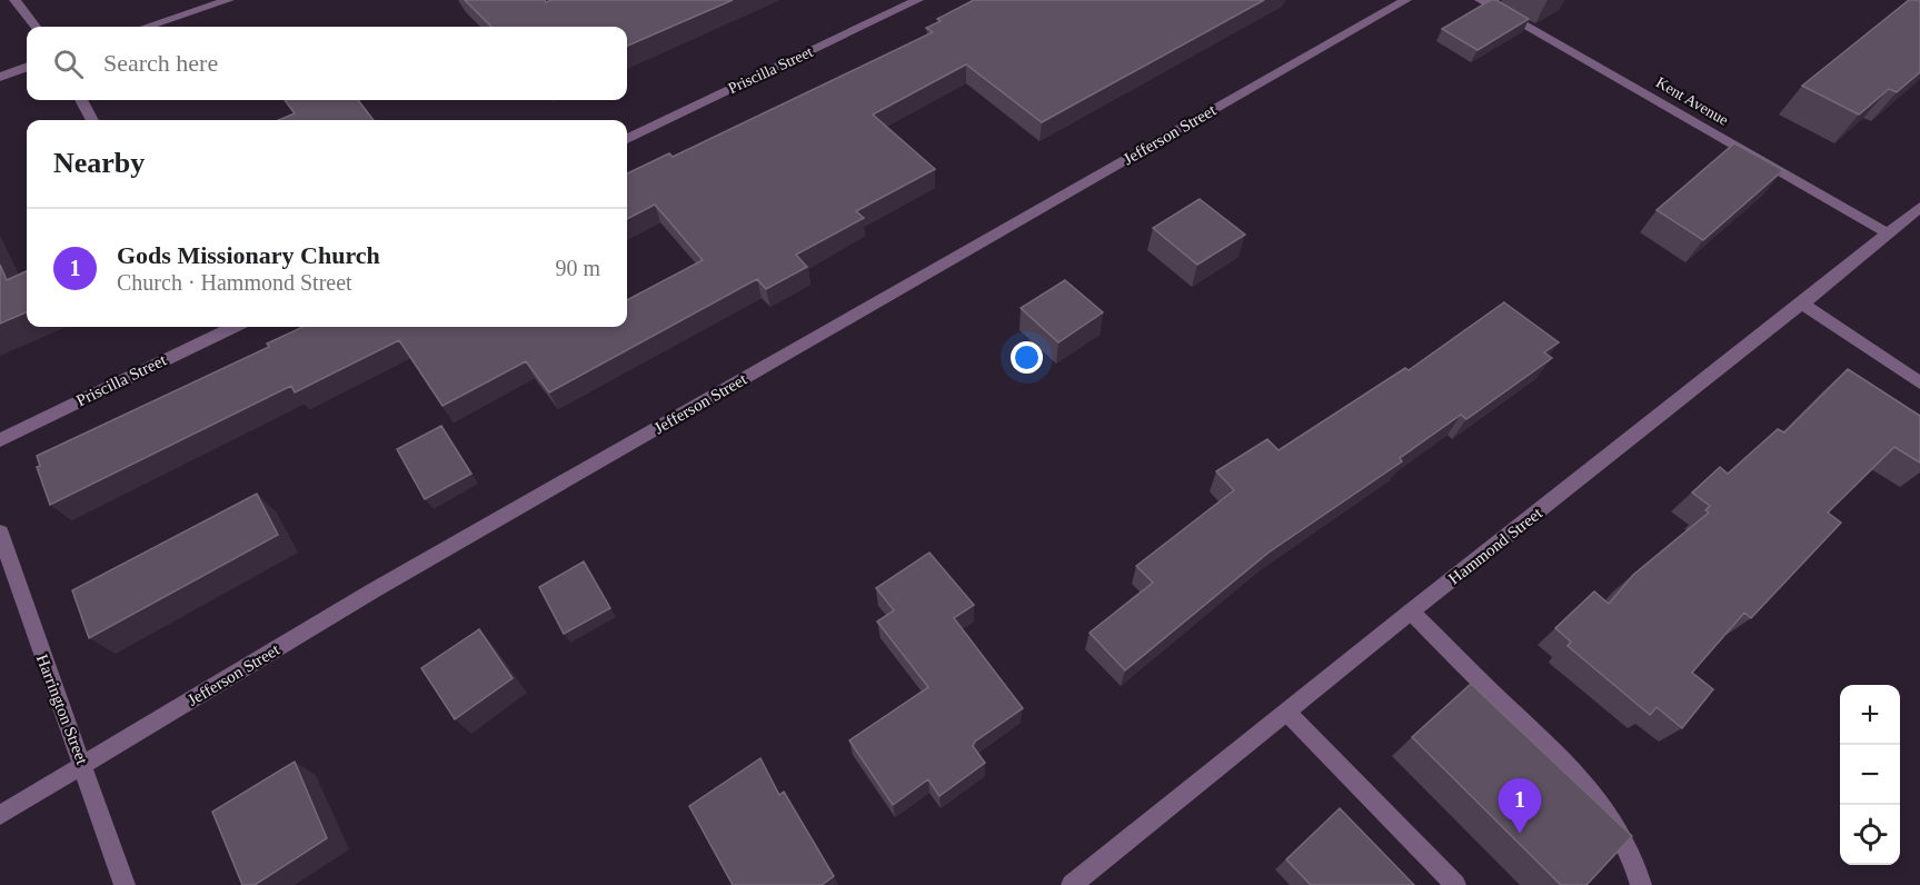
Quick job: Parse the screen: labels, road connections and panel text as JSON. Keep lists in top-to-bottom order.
{
  "streets": {
    "street": [
      "Priscilla Street",
      "Kent Avenue",
      "Jefferson Street",
      "Hammond Street",
      "Harrington Street"
    ]
  },
  "crossings": [
    ["Kent Avenue", "Hammond Street"],
    ["Jefferson Street", "Harrington Street"]
  ],
  "page": {
    "search": "Search here",
    "heading": "Nearby",
    "list": [
      {
        "mark": "1",
        "name": "Gods Missionary Church",
        "note": "Church · Hammond Street",
        "value": "90 m"
      }
    ],
    "map_buttons": ["+", "−"],
    "pins": "1"
  }
}
